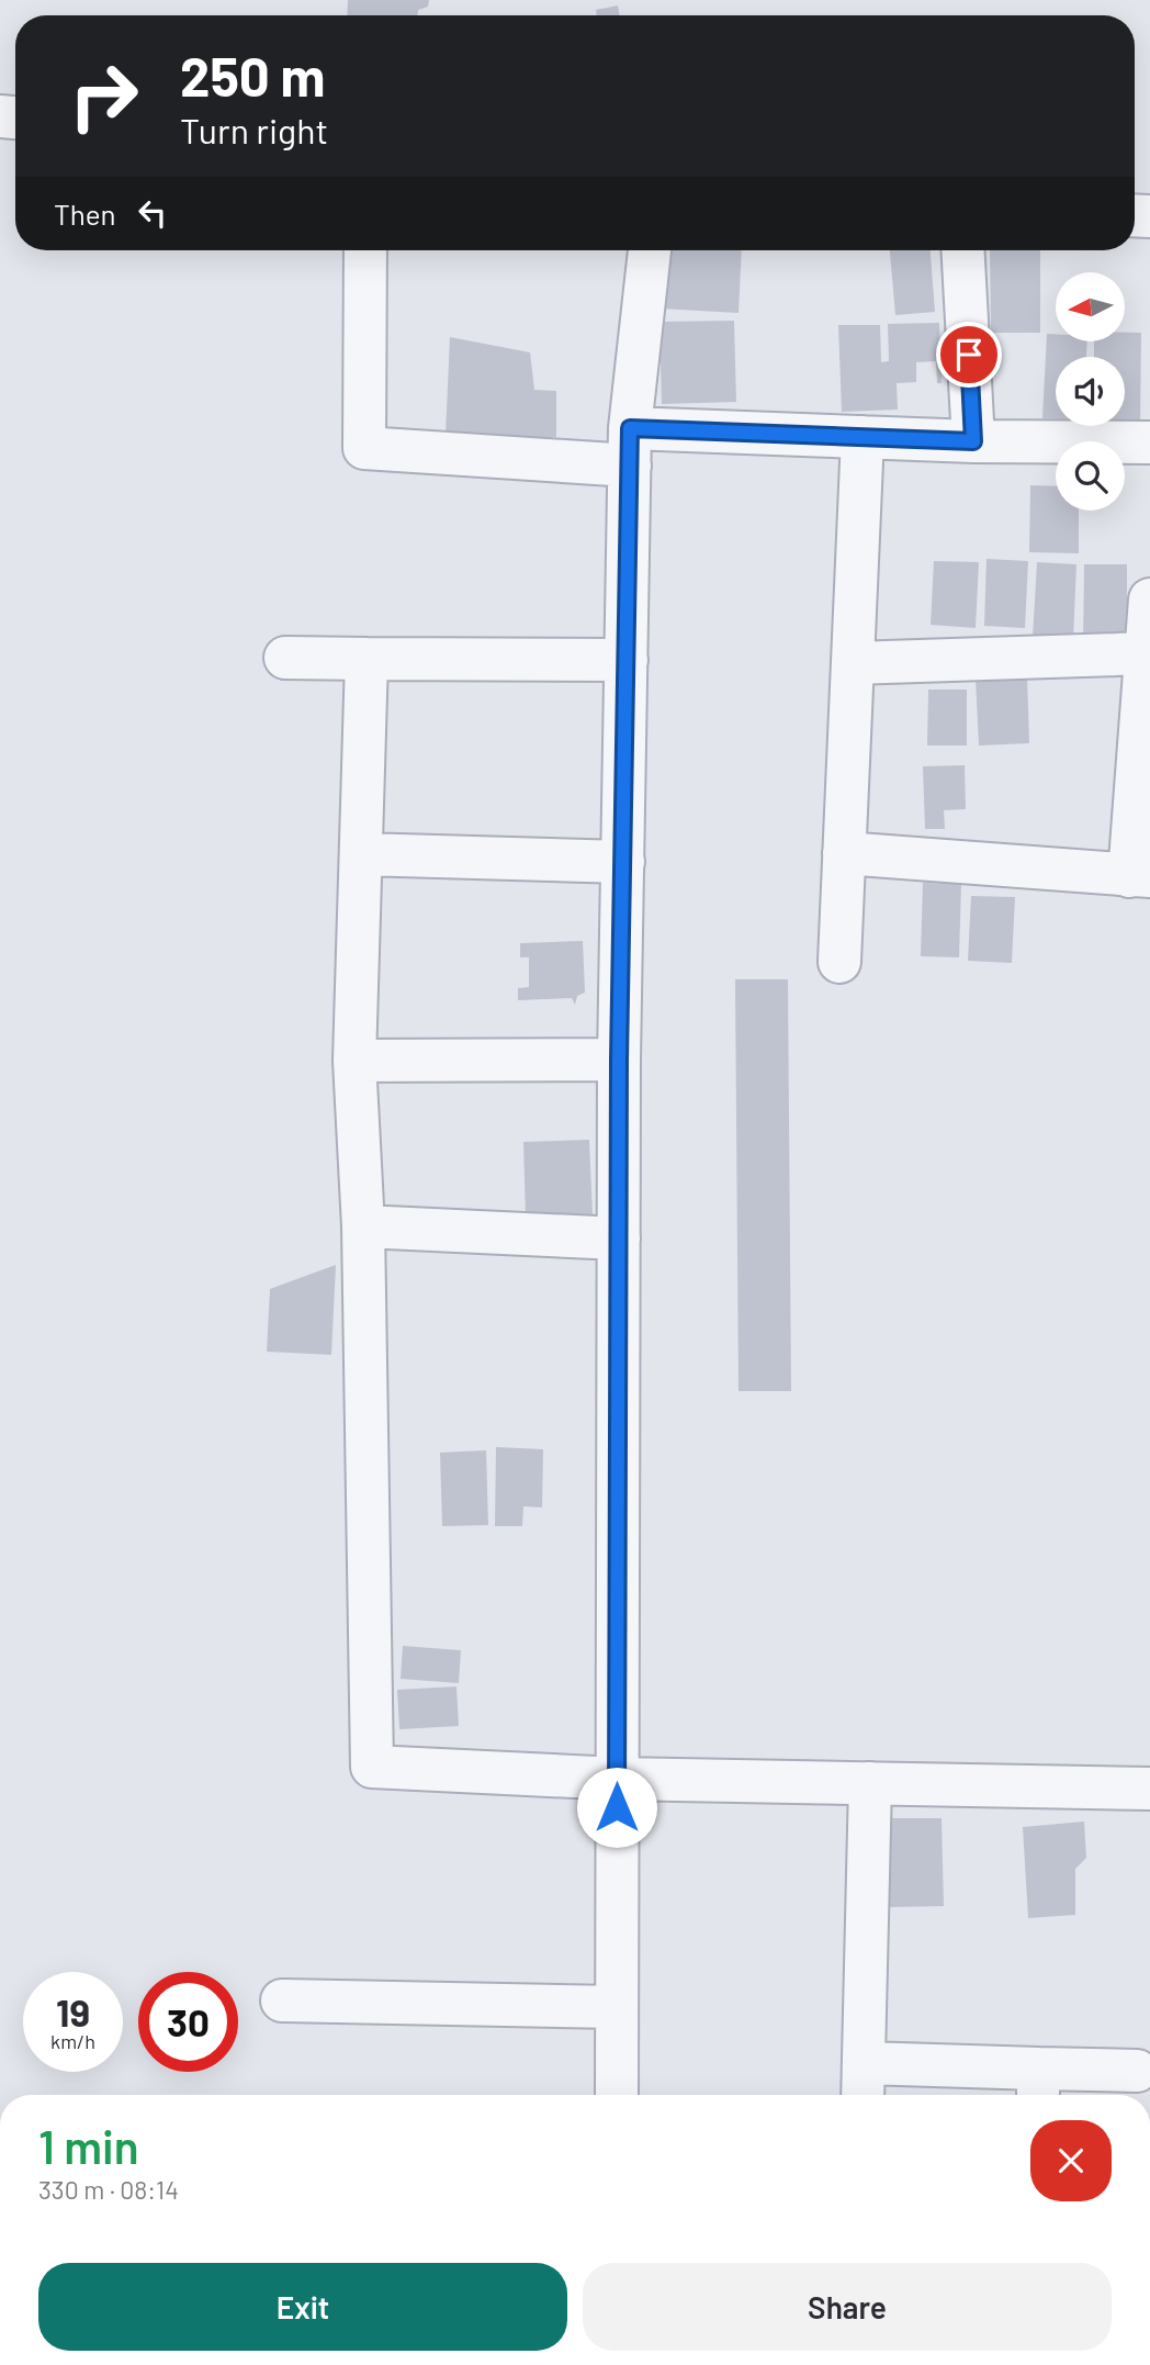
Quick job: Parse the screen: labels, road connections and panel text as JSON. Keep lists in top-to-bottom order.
{
  "north": "left",
  "page": {
    "turn": ["250 m", "Turn right"],
    "then": "Then",
    "speed": "19 km/h",
    "limit": "30",
    "heading": ["1 min", "330 m · 08:14"],
    "buttons": ["Exit", "Share"]
  }
}
